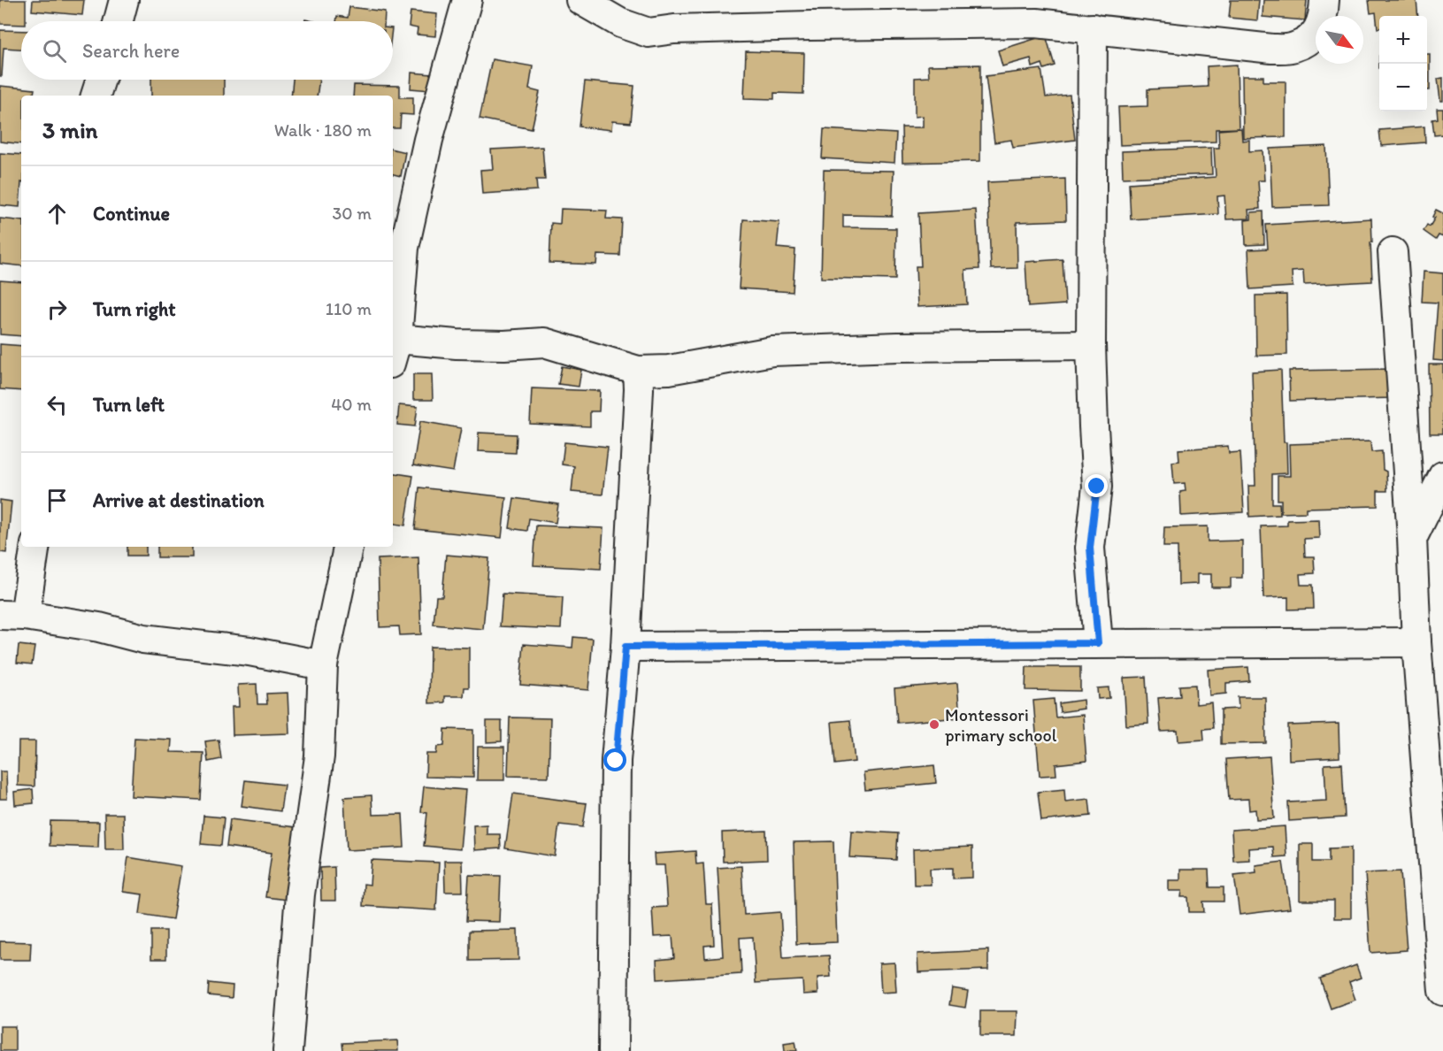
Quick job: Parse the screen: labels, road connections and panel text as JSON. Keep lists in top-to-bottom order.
{
  "places": ["Montessori primary school"],
  "north": "bottom right",
  "page": {
    "map_buttons": ["+", "−"],
    "search": "Search here",
    "heading": ["3 min", "Walk · 180 m"],
    "list": [
      ["Continue", "30 m"],
      ["Turn right", "110 m"],
      ["Turn left", "40 m"],
      "Arrive at destination"
    ]
  }
}
